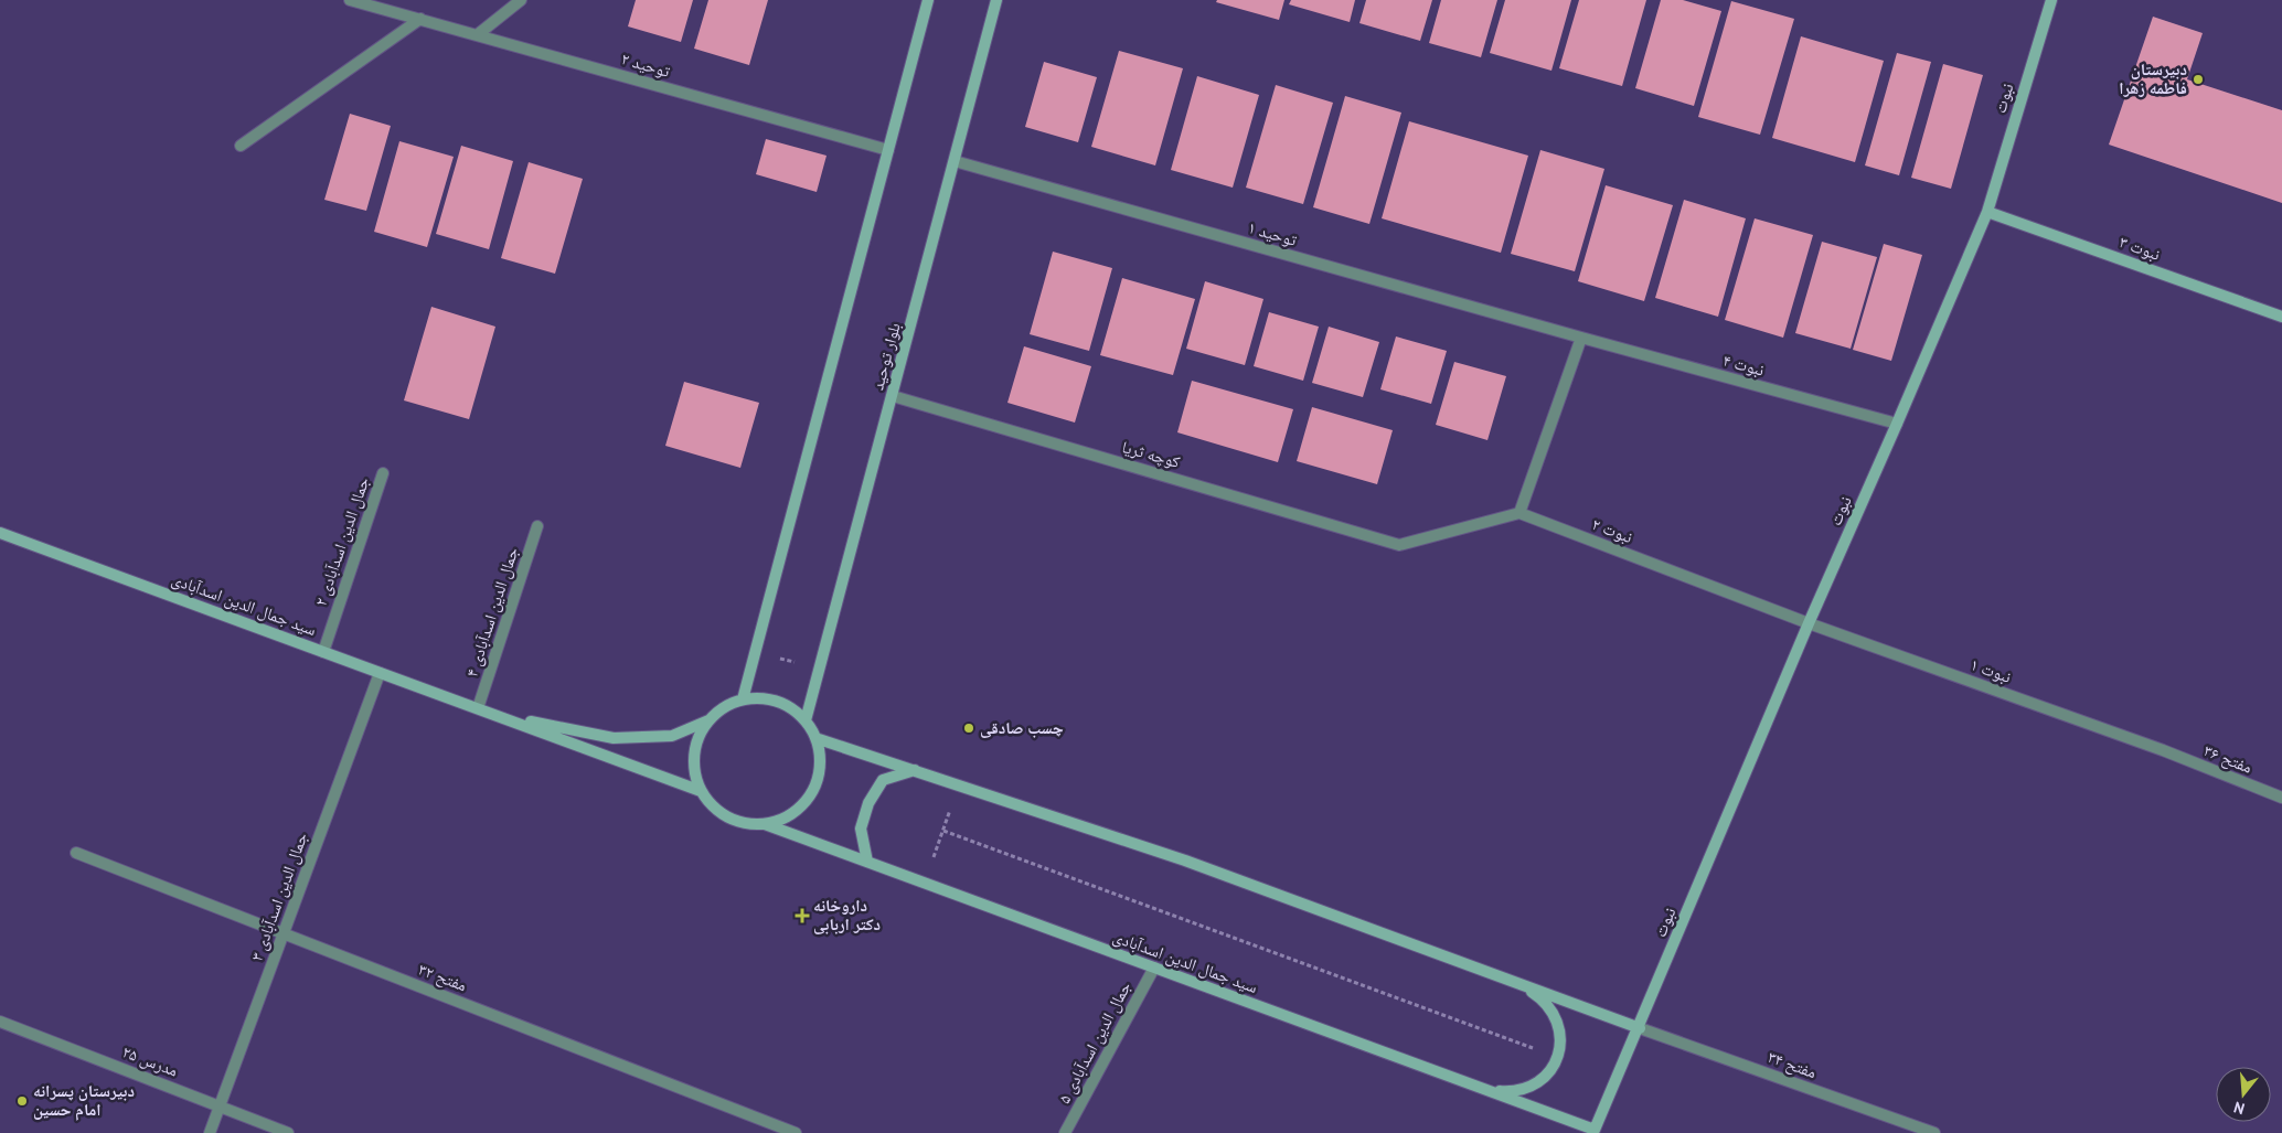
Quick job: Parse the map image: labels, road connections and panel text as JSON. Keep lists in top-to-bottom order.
{
  "streets": {
    "street": [
      "توحید ۲",
      "نبوت",
      "توحید ۱",
      "نبوت ۳",
      "بلوار توحید",
      "نبوت ۴",
      "کوچه ثریا",
      "نبوت ۲",
      "جمال الدین اسدآبادی ۲",
      "سید جمال الدین اسدآبادی",
      "جمال الدین اسدآبادی ۴",
      "نبوت ۱",
      "مفتح ۳۶",
      "جمال الدین اسدآبادی ۳",
      "مفتح ۳۲",
      "جمال الدین اسدآبادی ۵",
      "مدرس ۲۵",
      "مفتح ۳۴"
    ]
  },
  "crossings": [
    ["نبوت", "نبوت ۳"],
    ["نبوت", "نبوت ۴"],
    ["نبوت", "نبوت ۲"],
    ["نبوت", "سید جمال الدین اسدآبادی"],
    ["نبوت", "نبوت ۱"],
    ["نبوت", "مفتح ۳۴"],
    ["توحید ۱", "بلوار توحید"],
    ["توحید ۱", "نبوت ۴"],
    ["بلوار توحید", "کوچه ثریا"],
    ["بلوار توحید", "سید جمال الدین اسدآبادی"],
    ["کوچه ثریا", "نبوت ۲"],
    ["نبوت ۲", "نبوت ۱"],
    ["جمال الدین اسدآبادی ۲", "سید جمال الدین اسدآبادی"],
    ["سید جمال الدین اسدآبادی", "جمال الدین اسدآبادی ۴"],
    ["سید جمال الدین اسدآبادی", "جمال الدین اسدآبادی ۳"],
    ["سید جمال الدین اسدآبادی", "جمال الدین اسدآبادی ۵"],
    ["نبوت ۱", "مفتح ۳۶"],
    ["جمال الدین اسدآبادی ۳", "مفتح ۳۲"],
    ["جمال الدین اسدآبادی ۳", "مدرس ۲۵"]
  ],
  "places": {
    "other": ["دبیرستان فاطمه زهرا", "چسب صادقی", "دبیرستان پسرانه امام حسین"],
    "health": ["داروخانه دکتر اربابی"]
  },
  "north": "bottom"
}
